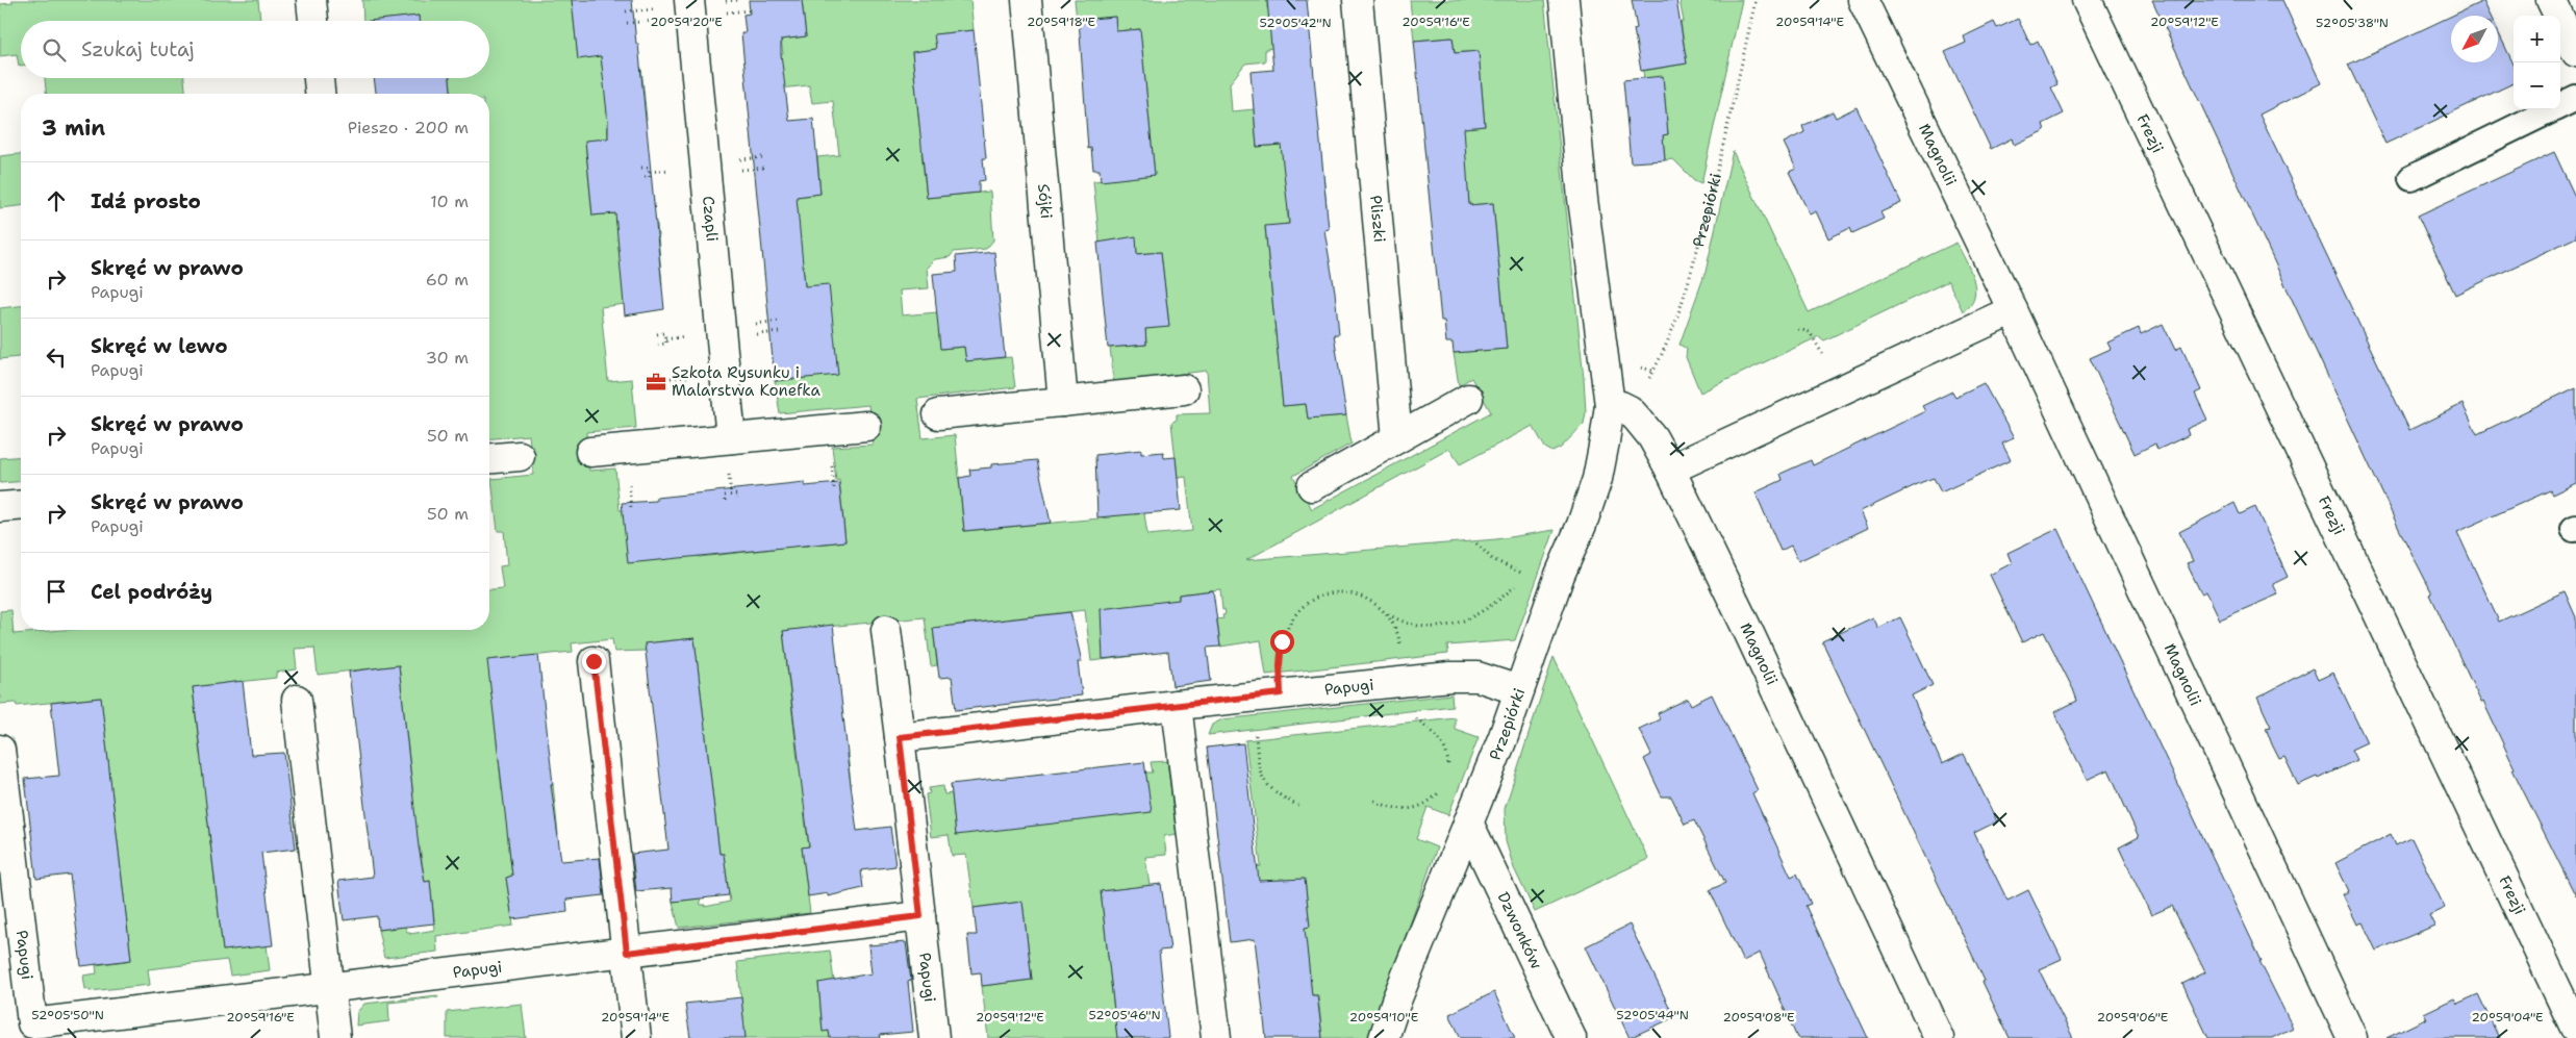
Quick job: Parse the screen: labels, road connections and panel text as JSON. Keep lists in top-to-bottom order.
{
  "streets": {
    "street": [
      "Frezji",
      "Magnolii",
      "Sójki",
      "Przepiórki",
      "Czapli",
      "Pliszki",
      "Papugi",
      "Dzwonków"
    ]
  },
  "crossings": [
    ["Magnolii", "Przepiórki"],
    ["Przepiórki", "Papugi"],
    ["Przepiórki", "Dzwonków"]
  ],
  "places": {
    "office": ["Szkoła Rysunku i Malarstwa Konefka"]
  },
  "north": "bottom left",
  "page": {
    "map_buttons": ["+", "−"],
    "search": "Szukaj tutaj",
    "heading": ["3 min", "Pieszo · 200 m"],
    "list": [
      ["Idź prosto", "10 m"],
      ["Skręć w prawo", "Papugi", "60 m"],
      ["Skręć w lewo", "Papugi", "30 m"],
      ["Skręć w prawo", "Papugi", "50 m"],
      ["Skręć w prawo", "Papugi", "50 m"],
      "Cel podróży"
    ]
  },
  "coordinates": [
    "20°59'20\"E",
    "20°59'18\"E",
    "20°59'16\"E",
    "20°59'14\"E",
    "20°59'12\"E",
    "52°05'38\"N",
    "52°05'42\"N",
    "52°05'50\"N",
    "52°05'46\"N",
    "52°05'44\"N",
    "20°59'10\"E",
    "20°59'08\"E",
    "20°59'06\"E",
    "20°59'04\"E"
  ]
}
